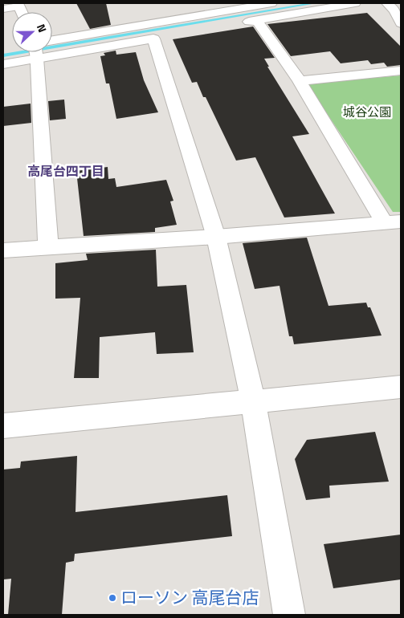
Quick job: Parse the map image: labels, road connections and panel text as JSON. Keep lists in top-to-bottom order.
{
  "districts": ["高尾台四丁目"],
  "parks": ["城谷公園"],
  "places": ["ローソン 高尾台店"],
  "north": "right"
}
